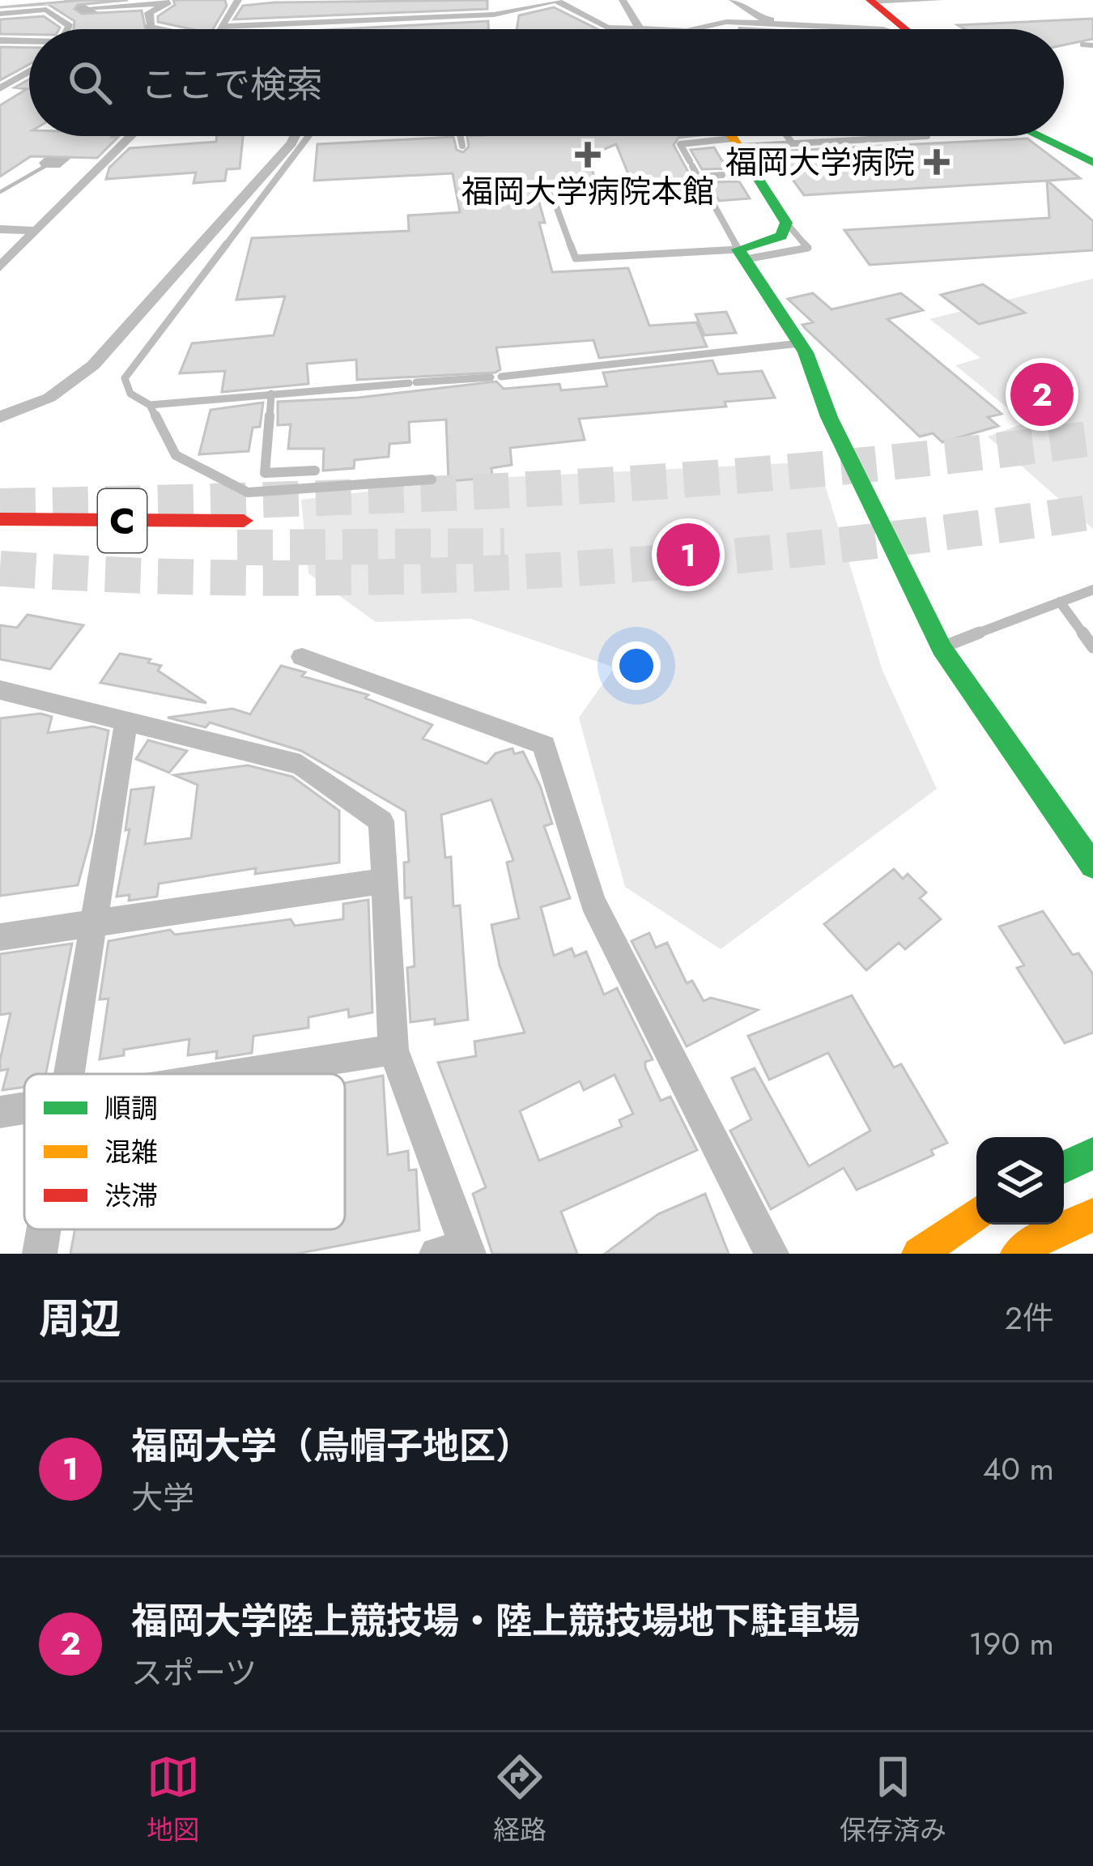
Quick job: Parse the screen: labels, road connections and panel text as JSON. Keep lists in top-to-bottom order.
{
  "streets": {
    "main road": ["C"]
  },
  "places": {
    "health": ["福岡大学病院本館", "福岡大学病院"]
  },
  "legend": ["順調", "混雑", "渋滞"],
  "page": {
    "search": "ここで検索",
    "pins": ["2", "1"],
    "heading": ["周辺", "2件"],
    "list": [
      {
        "mark": "1",
        "name": "福岡大学（烏帽子地区）",
        "note": "大学",
        "value": "40 m"
      },
      {
        "mark": "2",
        "name": "福岡大学陸上競技場・陸上競技場地下駐車場",
        "note": "スポーツ",
        "value": "190 m"
      }
    ],
    "nav": ["地図", "経路", "保存済み"]
  }
}
